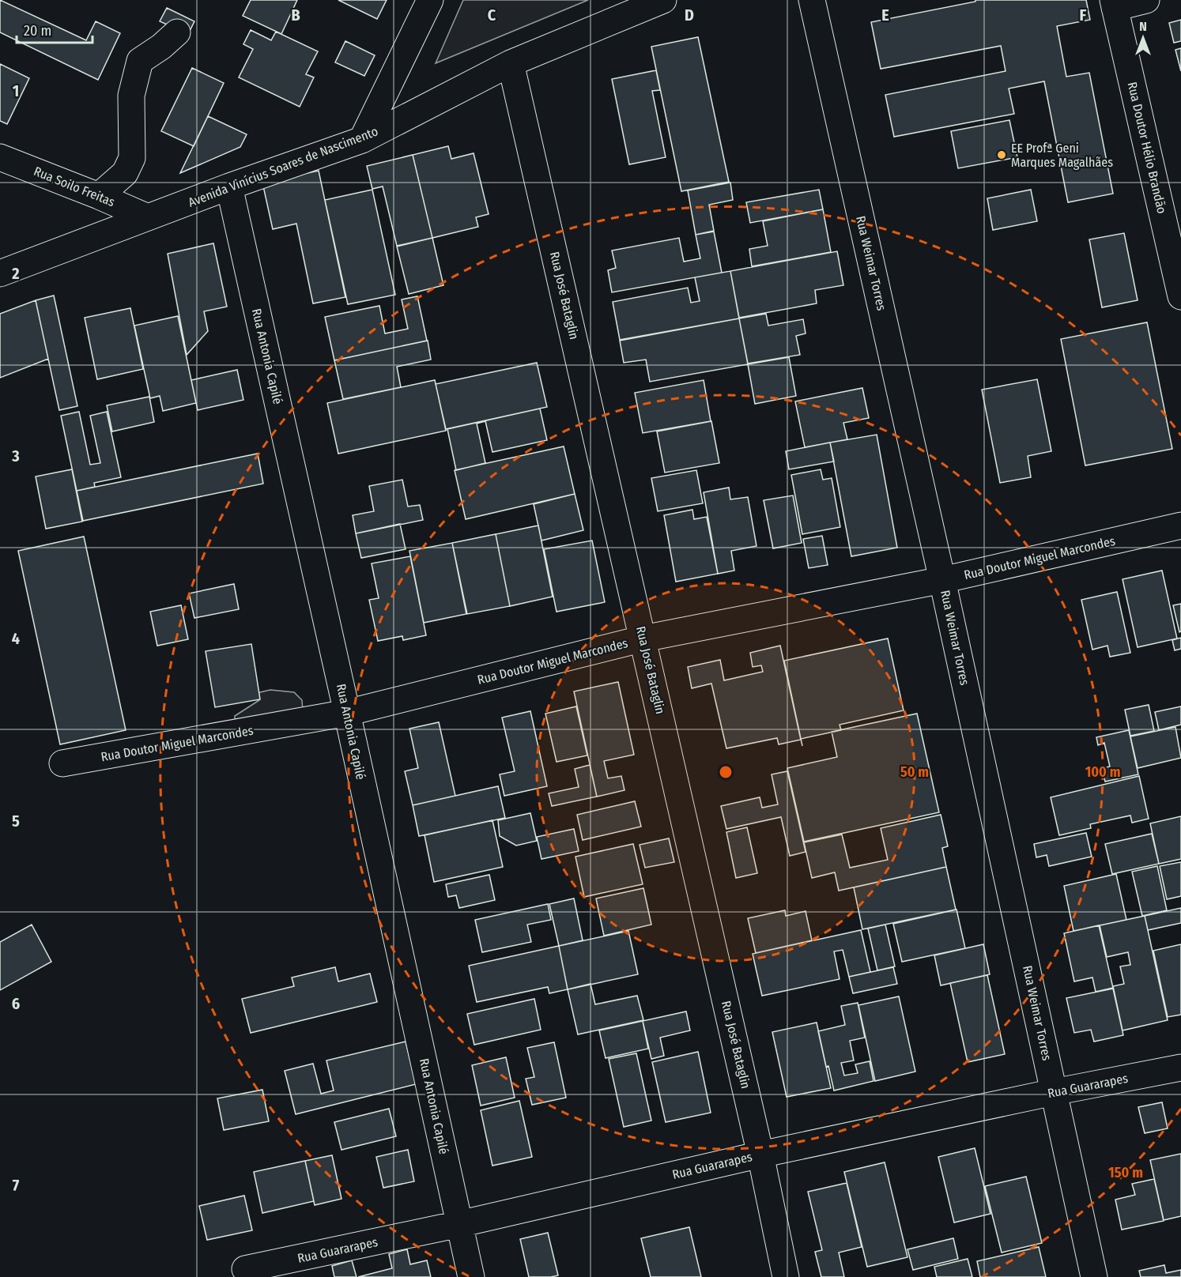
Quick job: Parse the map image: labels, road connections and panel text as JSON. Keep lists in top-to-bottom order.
{
  "streets": {
    "street": [
      "Rua Doutor Hélio Brandão",
      "Avenida Vinícius Soares de Nascimento",
      "Rua Soilo Freitas",
      "Rua Weimar Torres",
      "Rua José Bataglin",
      "Rua Antonia Capilé",
      "Rua Doutor Miguel Marcondes",
      "Rua Guararapes"
    ]
  },
  "crossings": [
    ["Avenida Vinícius Soares de Nascimento", "Rua Soilo Freitas"],
    ["Avenida Vinícius Soares de Nascimento", "Rua José Bataglin"],
    ["Avenida Vinícius Soares de Nascimento", "Rua Antonia Capilé"],
    ["Rua Weimar Torres", "Rua Doutor Miguel Marcondes"],
    ["Rua Weimar Torres", "Rua Guararapes"],
    ["Rua José Bataglin", "Rua Doutor Miguel Marcondes"],
    ["Rua José Bataglin", "Rua Guararapes"],
    ["Rua Antonia Capilé", "Rua Doutor Miguel Marcondes"],
    ["Rua Antonia Capilé", "Rua Guararapes"]
  ],
  "places": ["EE Profª Geni Marques Magalhães"],
  "scale_bar": "20 m",
  "north": "top",
  "grid": {
    "columns": [
      "B",
      "C",
      "D",
      "E",
      "F"
    ],
    "rows": [
      "1",
      "2",
      "3",
      "4",
      "5",
      "6",
      "7"
    ]
  },
  "rings": ["50 m", "100 m", "150 m"]
}
